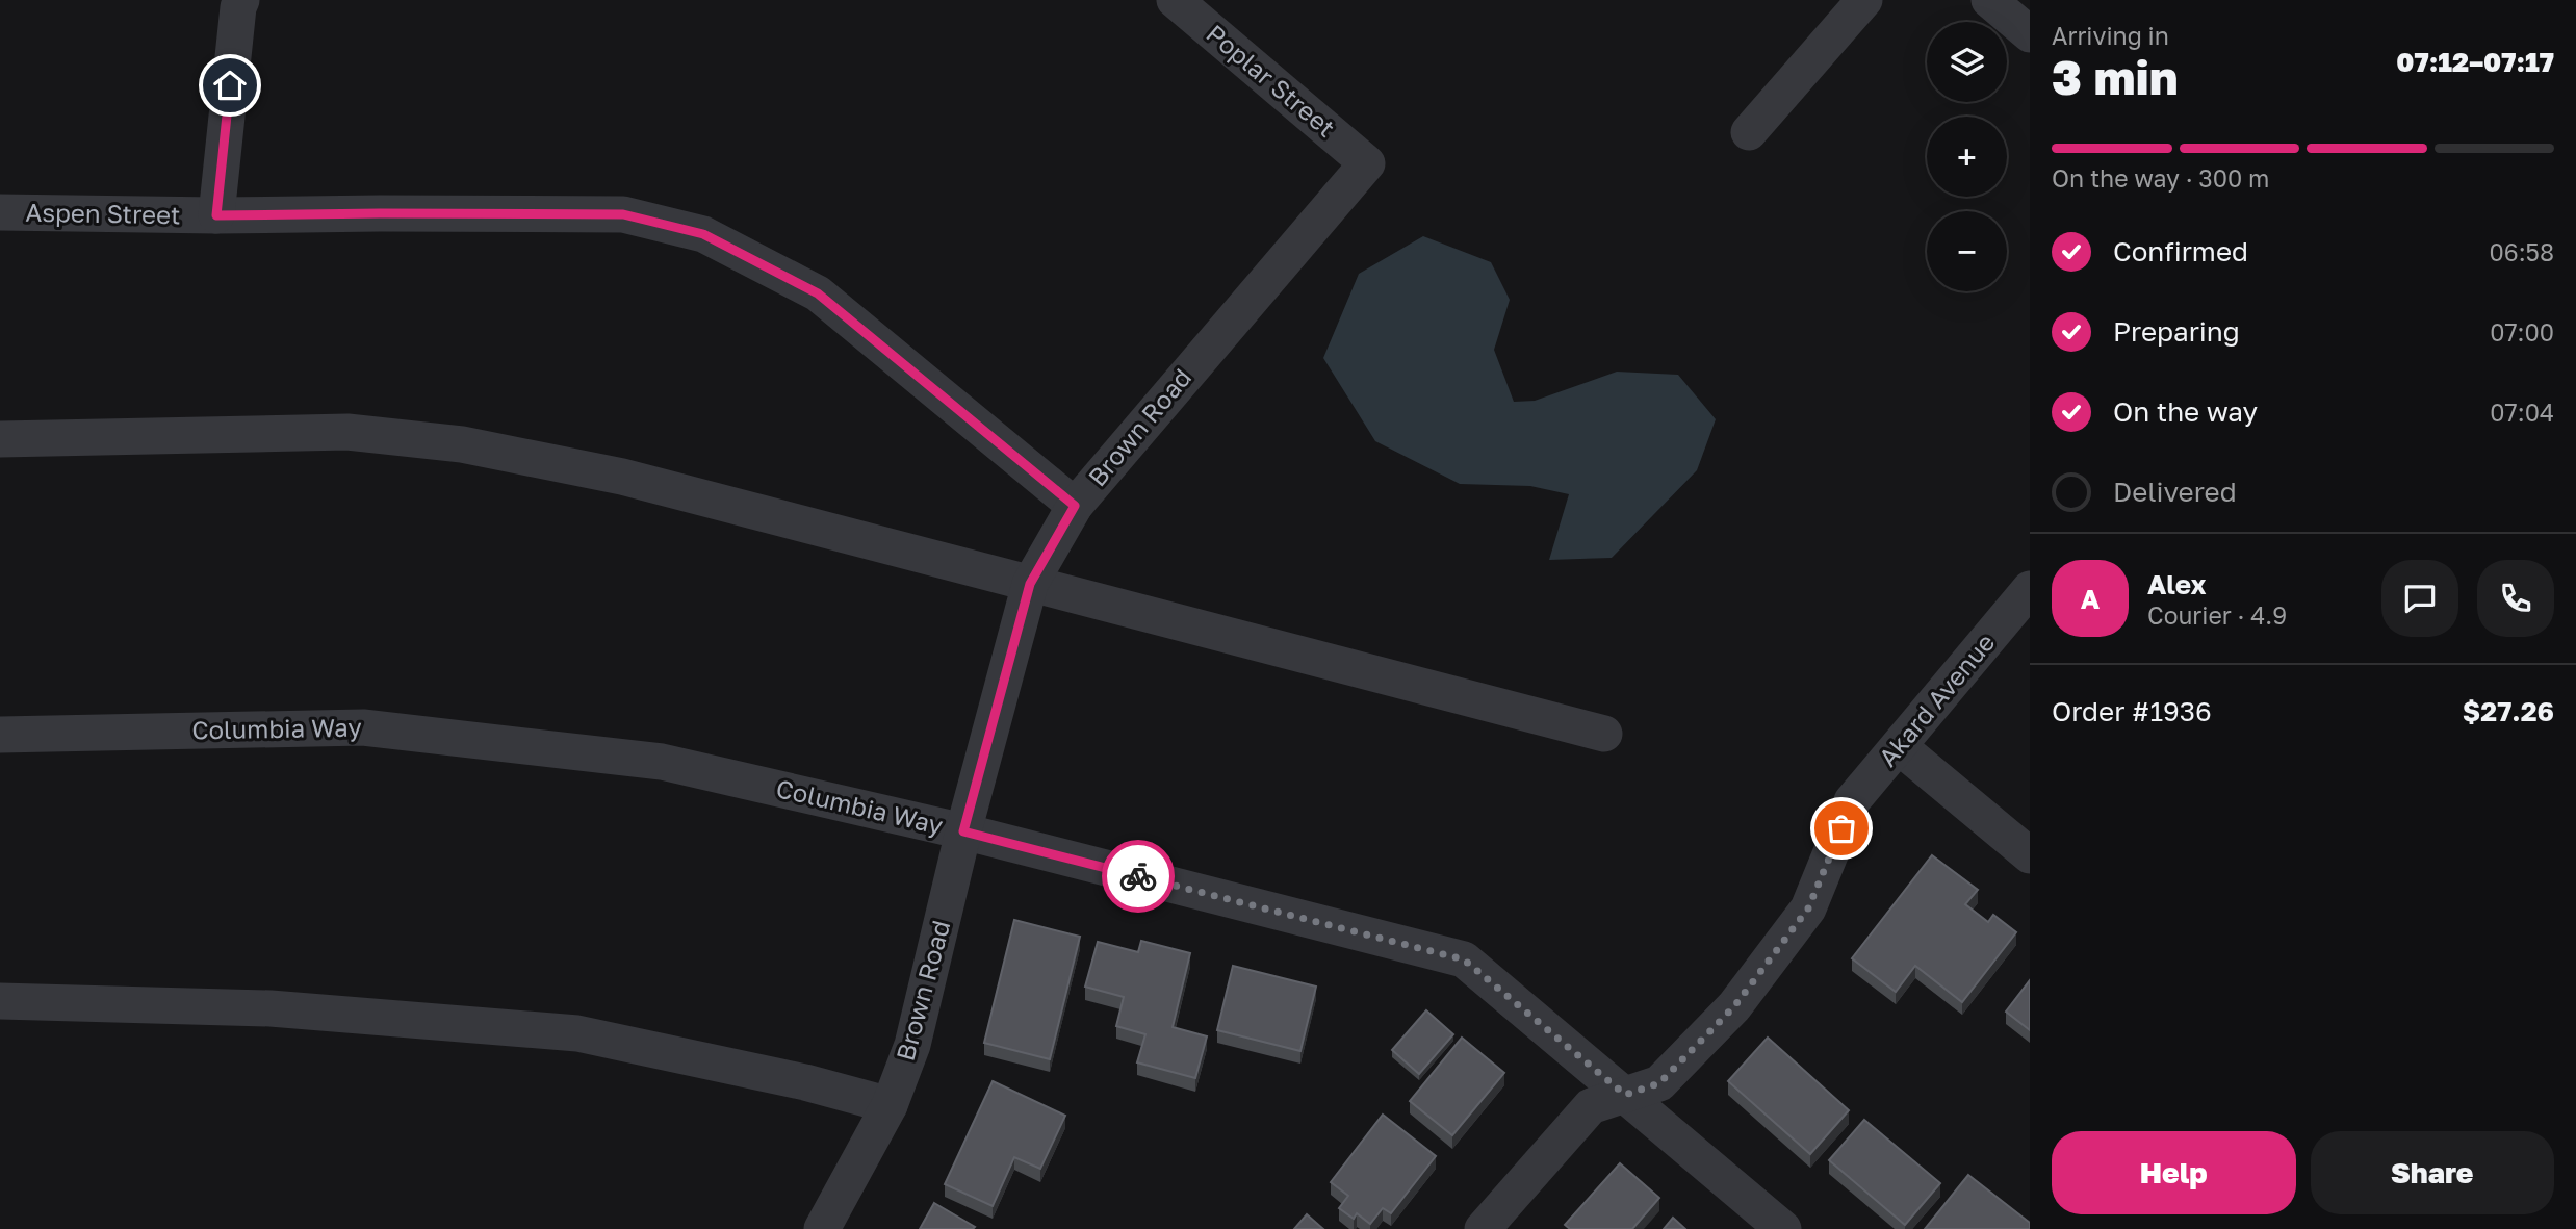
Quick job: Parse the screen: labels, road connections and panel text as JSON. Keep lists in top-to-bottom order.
{
  "streets": {
    "street": [
      "Poplar Street",
      "Aspen Street",
      "Brown Road",
      "Akard Avenue",
      "Columbia Way"
    ]
  },
  "crossings": [
    ["Poplar Street", "Brown Road"],
    ["Aspen Street", "Brown Road"],
    ["Brown Road", "Columbia Way"],
    ["Akard Avenue", "Columbia Way"]
  ],
  "page": {
    "heading": ["3 min", "Arriving in", "07:12–07:17"],
    "panel": [
      "Alex",
      "Courier · 4.9",
      "Order #1936",
      "$27.26"
    ],
    "map_buttons": ["+", "−"],
    "bar": "On the way · 300 m",
    "list": [
      ["Confirmed", "06:58"],
      ["Preparing", "07:00"],
      ["On the way", "07:04"],
      "Delivered"
    ],
    "round": "A",
    "buttons": ["Help", "Share"]
  }
}
